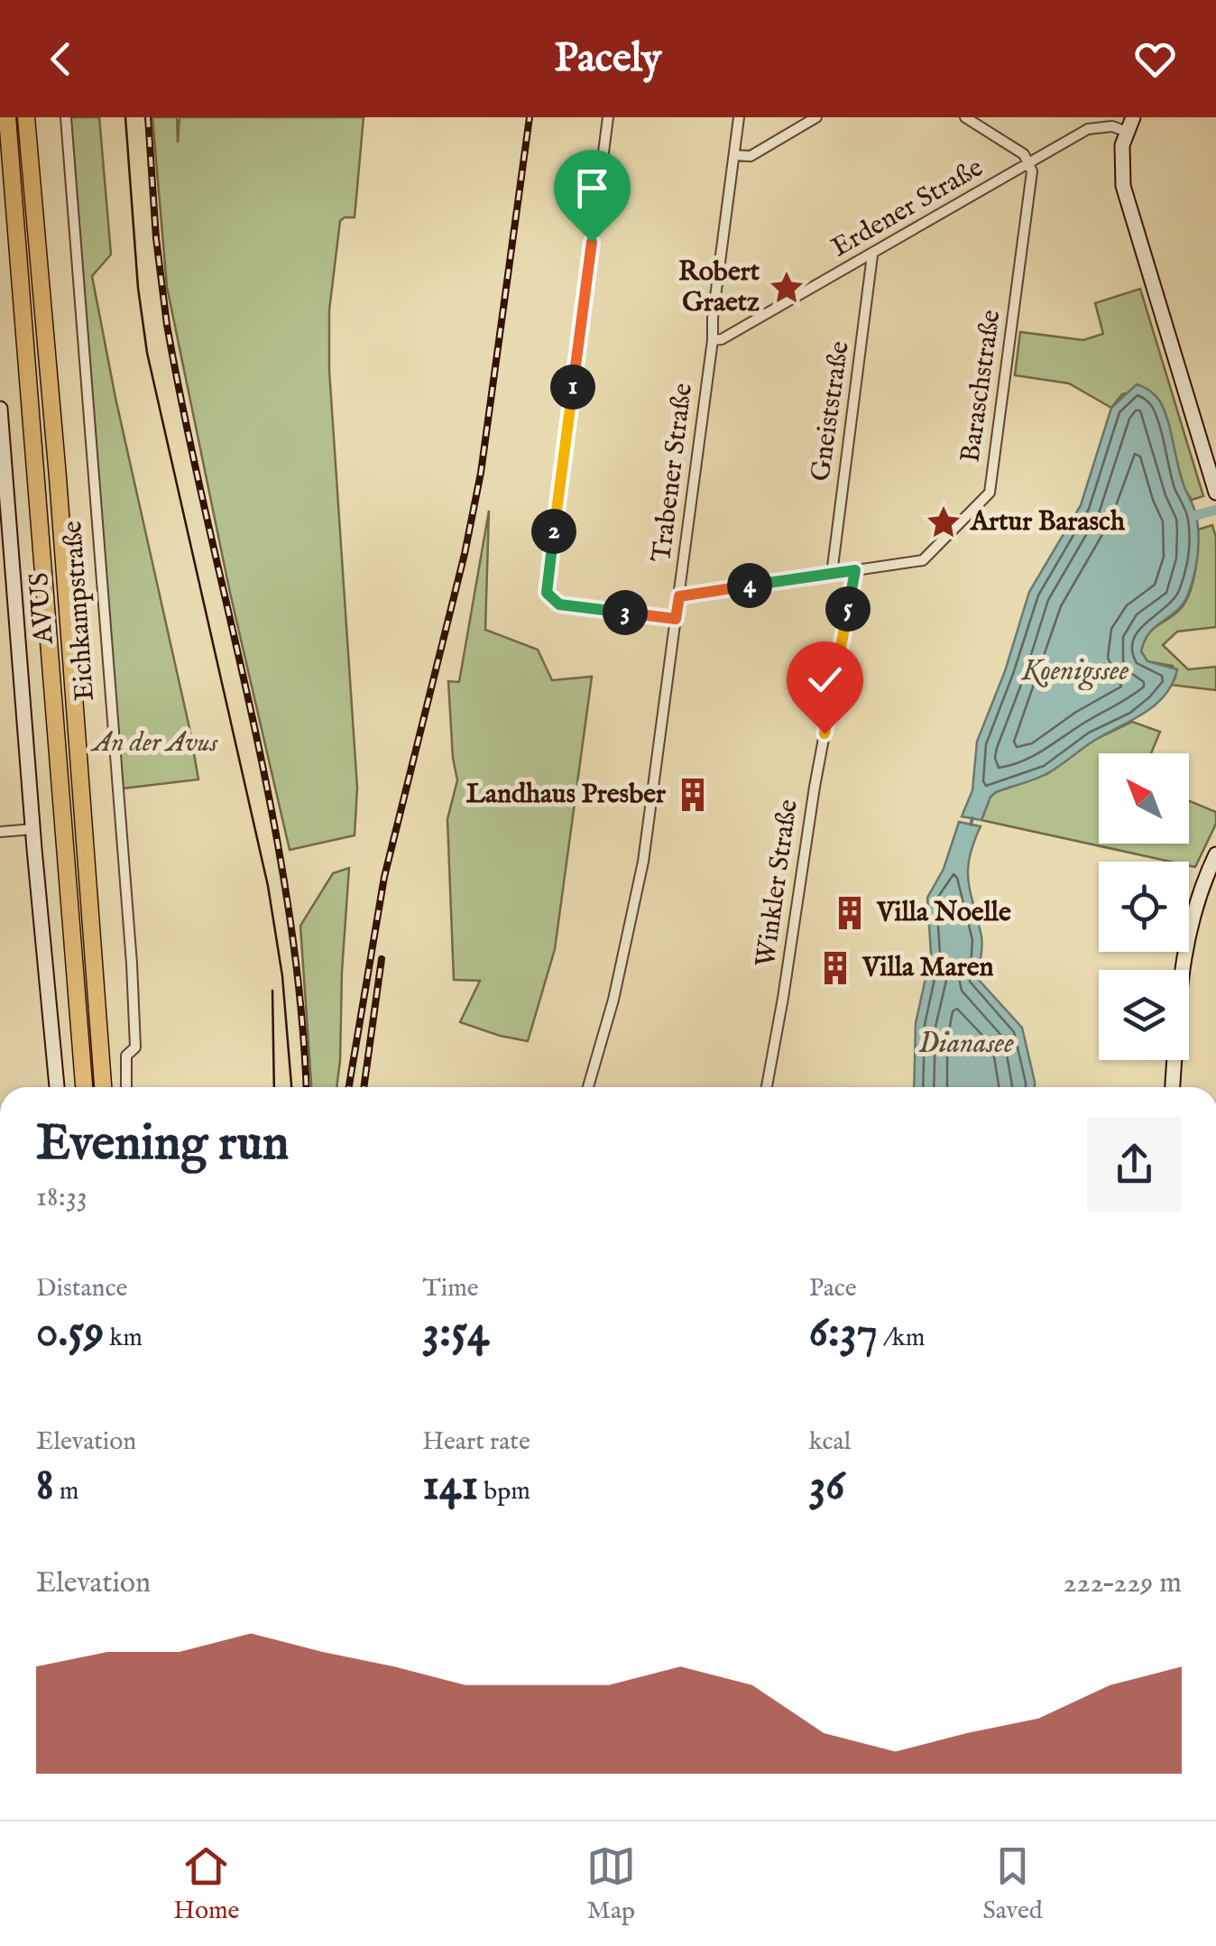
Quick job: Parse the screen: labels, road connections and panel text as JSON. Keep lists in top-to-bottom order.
{
  "streets": {
    "highway": ["AVUS"],
    "street": [
      "Erdener Straße",
      "Baraschstraße",
      "Gneiststraße",
      "Trabener Straße",
      "Eichkampstraße",
      "Winkler Straße"
    ]
  },
  "crossings": [
    ["Erdener Straße", "Baraschstraße"],
    ["Erdener Straße", "Gneiststraße"],
    ["Erdener Straße", "Trabener Straße"],
    ["Baraschstraße", "Gneiststraße"],
    ["Baraschstraße", "Trabener Straße"],
    ["Baraschstraße", "Winkler Straße"]
  ],
  "water": ["Koenigssee", "Dianasee"],
  "parks": ["An der Avus"],
  "places": {
    "place": ["Robert Graetz", "Artur Barasch"],
    "building": ["Landhaus Presber", "Villa Noelle", "Villa Maren"]
  },
  "north": "top left",
  "page": {
    "header": "Pacely",
    "pins": [
      "1",
      "2",
      "4",
      "5",
      "3"
    ],
    "heading": ["Evening run", "18:33"],
    "stats": [
      ["Distance", "0.59 km"],
      ["Time", "3:54"],
      ["Pace", "6:37 /km"],
      ["Elevation", "8 m"],
      ["Heart rate", "141 bpm"],
      ["kcal", "36"]
    ],
    "chart": ["Elevation", "222–229 m"],
    "tabs": ["Home", "Map", "Saved"]
  }
}
